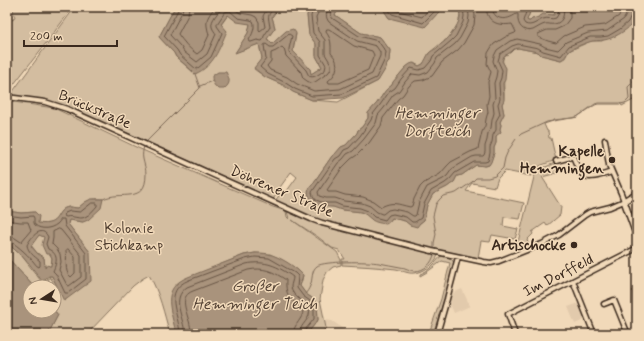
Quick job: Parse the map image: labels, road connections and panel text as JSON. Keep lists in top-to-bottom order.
{
  "streets": {
    "street": ["Brückstraße", "Döhrener Straße", "Im Dorffeld"]
  },
  "crossings": [
    ["Brückstraße", "Döhrener Straße"]
  ],
  "water": ["Hemminger Dorfteich", "Großer Hemminger Teich"],
  "parks": ["Kolonie Stichkamp"],
  "places": ["Kapelle Hemmingen", "Artischocke"],
  "scale_bar": "200 m",
  "north": "left"
}
